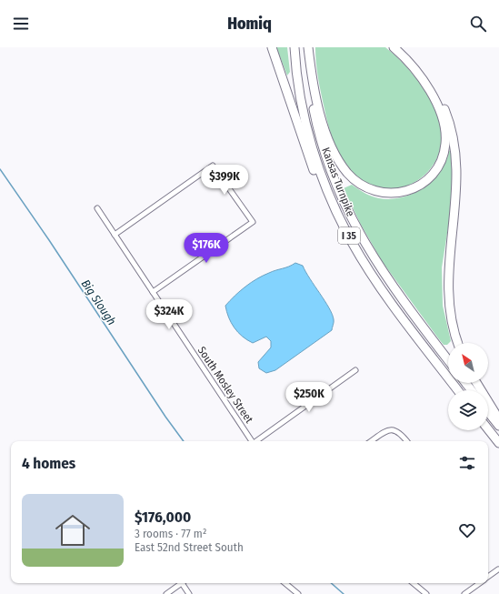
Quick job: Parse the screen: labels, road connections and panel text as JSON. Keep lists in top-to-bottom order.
{
  "streets": {
    "highway": ["Kansas Turnpike", "I 35"],
    "street": ["South Mosley Street"]
  },
  "water": ["Big Slough"],
  "north": "top left",
  "page": {
    "header": "Homiq",
    "price": [
      "$399K",
      "$176K",
      "$324K",
      "$250K"
    ],
    "heading": "4 homes",
    "list": [
      {
        "name": "$176,000",
        "note": "3 rooms · 77 m² · East 52nd Street South"
      }
    ]
  }
}
